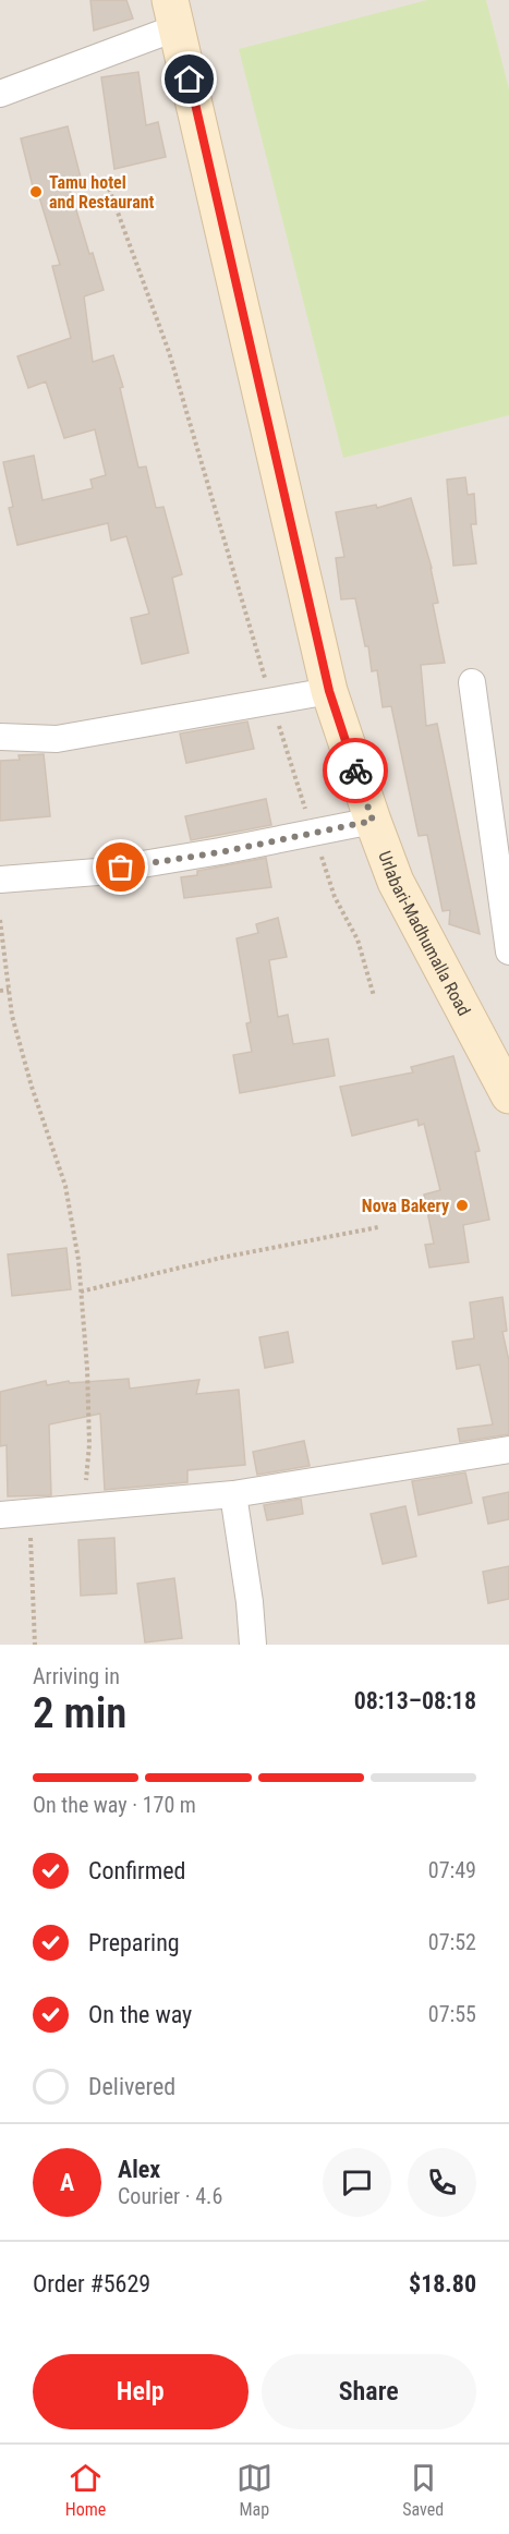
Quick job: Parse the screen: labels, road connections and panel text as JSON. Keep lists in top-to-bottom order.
{
  "streets": {
    "main road": ["Urlabari-Madhumalla Road"]
  },
  "places": ["Tamu hotel and Restaurant", "Nova Bakery"],
  "page": {
    "heading": ["2 min", "Arriving in", "08:13–08:18"],
    "panel": [
      "Alex",
      "Courier · 4.6",
      "Order #5629",
      "$18.80"
    ],
    "bar": "On the way · 170 m",
    "list": [
      ["Confirmed", "07:49"],
      ["Preparing", "07:52"],
      ["On the way", "07:55"],
      "Delivered"
    ],
    "round": "A",
    "buttons": ["Help", "Share"],
    "tabs": ["Home", "Map", "Saved"]
  }
}
